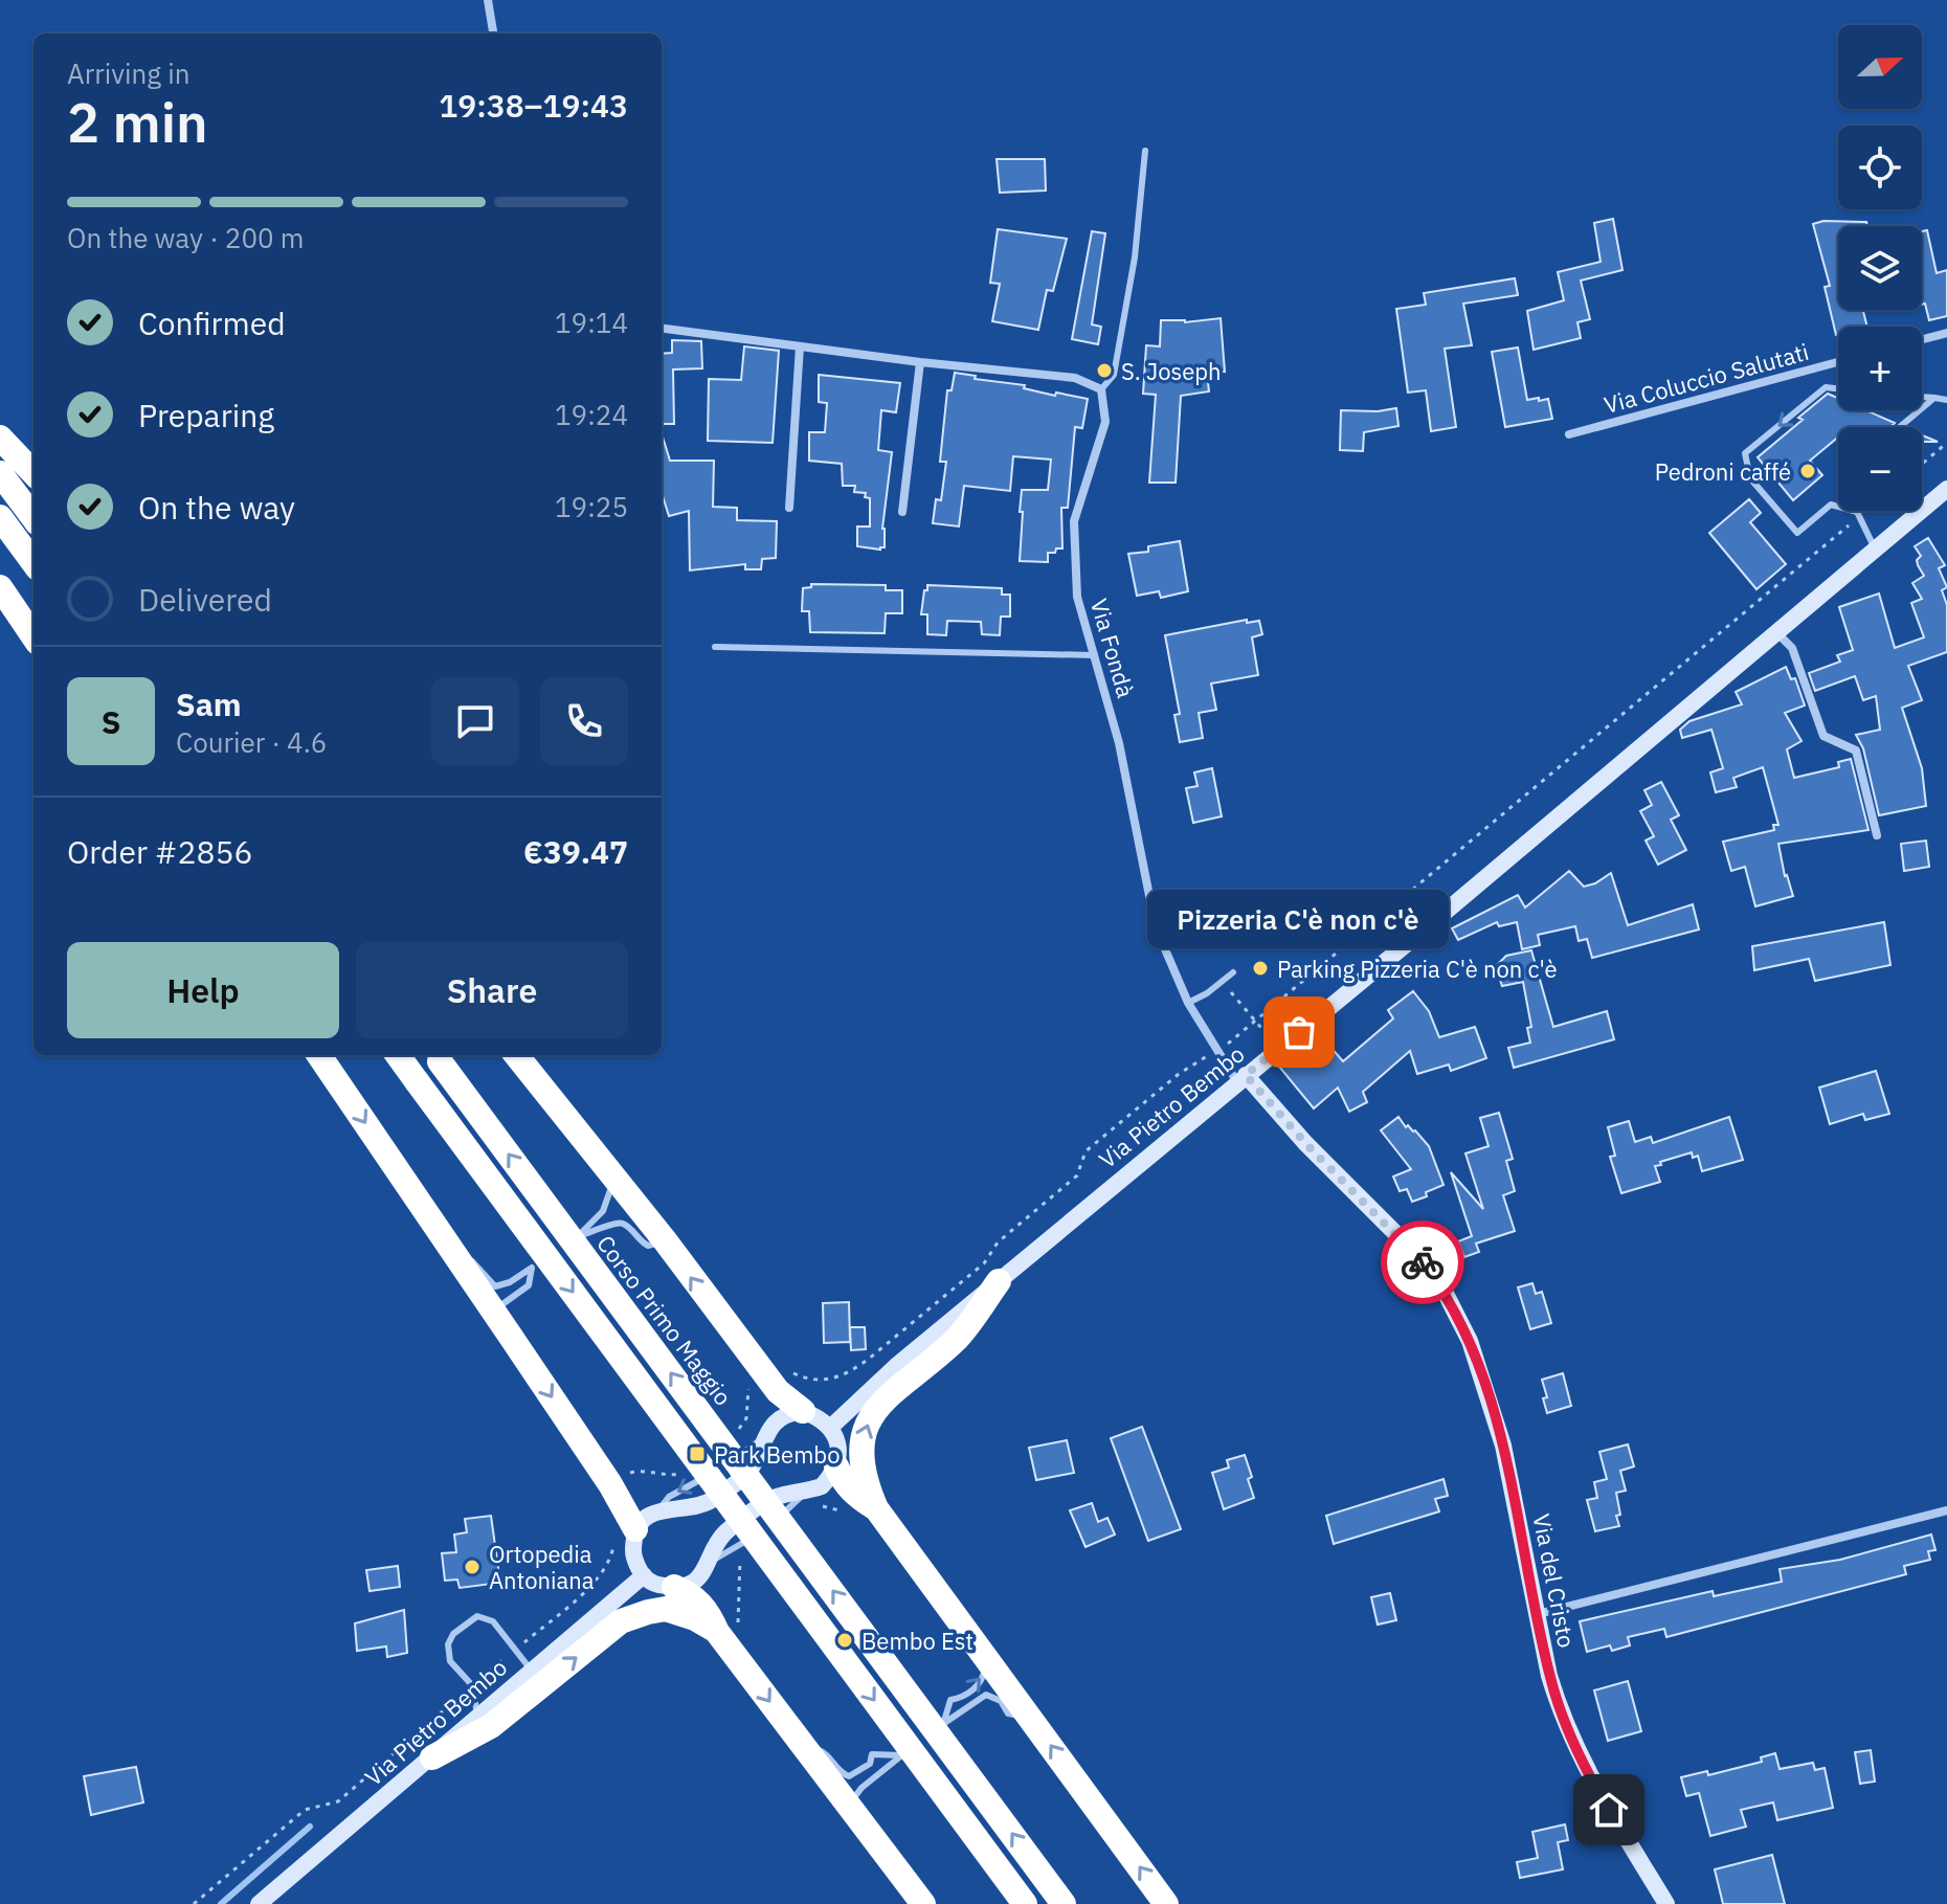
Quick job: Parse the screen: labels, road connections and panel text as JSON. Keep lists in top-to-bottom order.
{
  "streets": {
    "highway": ["Corso Primo Maggio"],
    "main road": ["Via Pietro Bembo", "Via del Cristo"],
    "street": ["Via Coluccio Salutati", "Via Fondà"]
  },
  "crossings": [
    ["Via Fondà", "Via Pietro Bembo"],
    ["Via Fondà", "Via del Cristo"],
    ["Via Pietro Bembo", "Via del Cristo"]
  ],
  "places": {
    "other": [
      "S. Joseph",
      "Pedroni caffé",
      "Parking Pizzeria C'è non c'è",
      "Pizzeria C'è non c'è",
      "Ortopedia Antoniana",
      "Bembo Est"
    ],
    "transit": ["Park Bembo"]
  },
  "north": "right",
  "page": {
    "map_buttons": ["+", "−"],
    "heading": ["2 min", "Arriving in", "19:38–19:43"],
    "panel": [
      "Sam",
      "Courier · 4.6",
      "Order #2856",
      "€39.47"
    ],
    "bar": "On the way · 200 m",
    "list": [
      ["Confirmed", "19:14"],
      ["Preparing", "19:24"],
      ["On the way", "19:25"],
      "Delivered"
    ],
    "round": "S",
    "bubble": "Pizzeria C'è non c'è",
    "buttons": ["Help", "Share"]
  }
}
